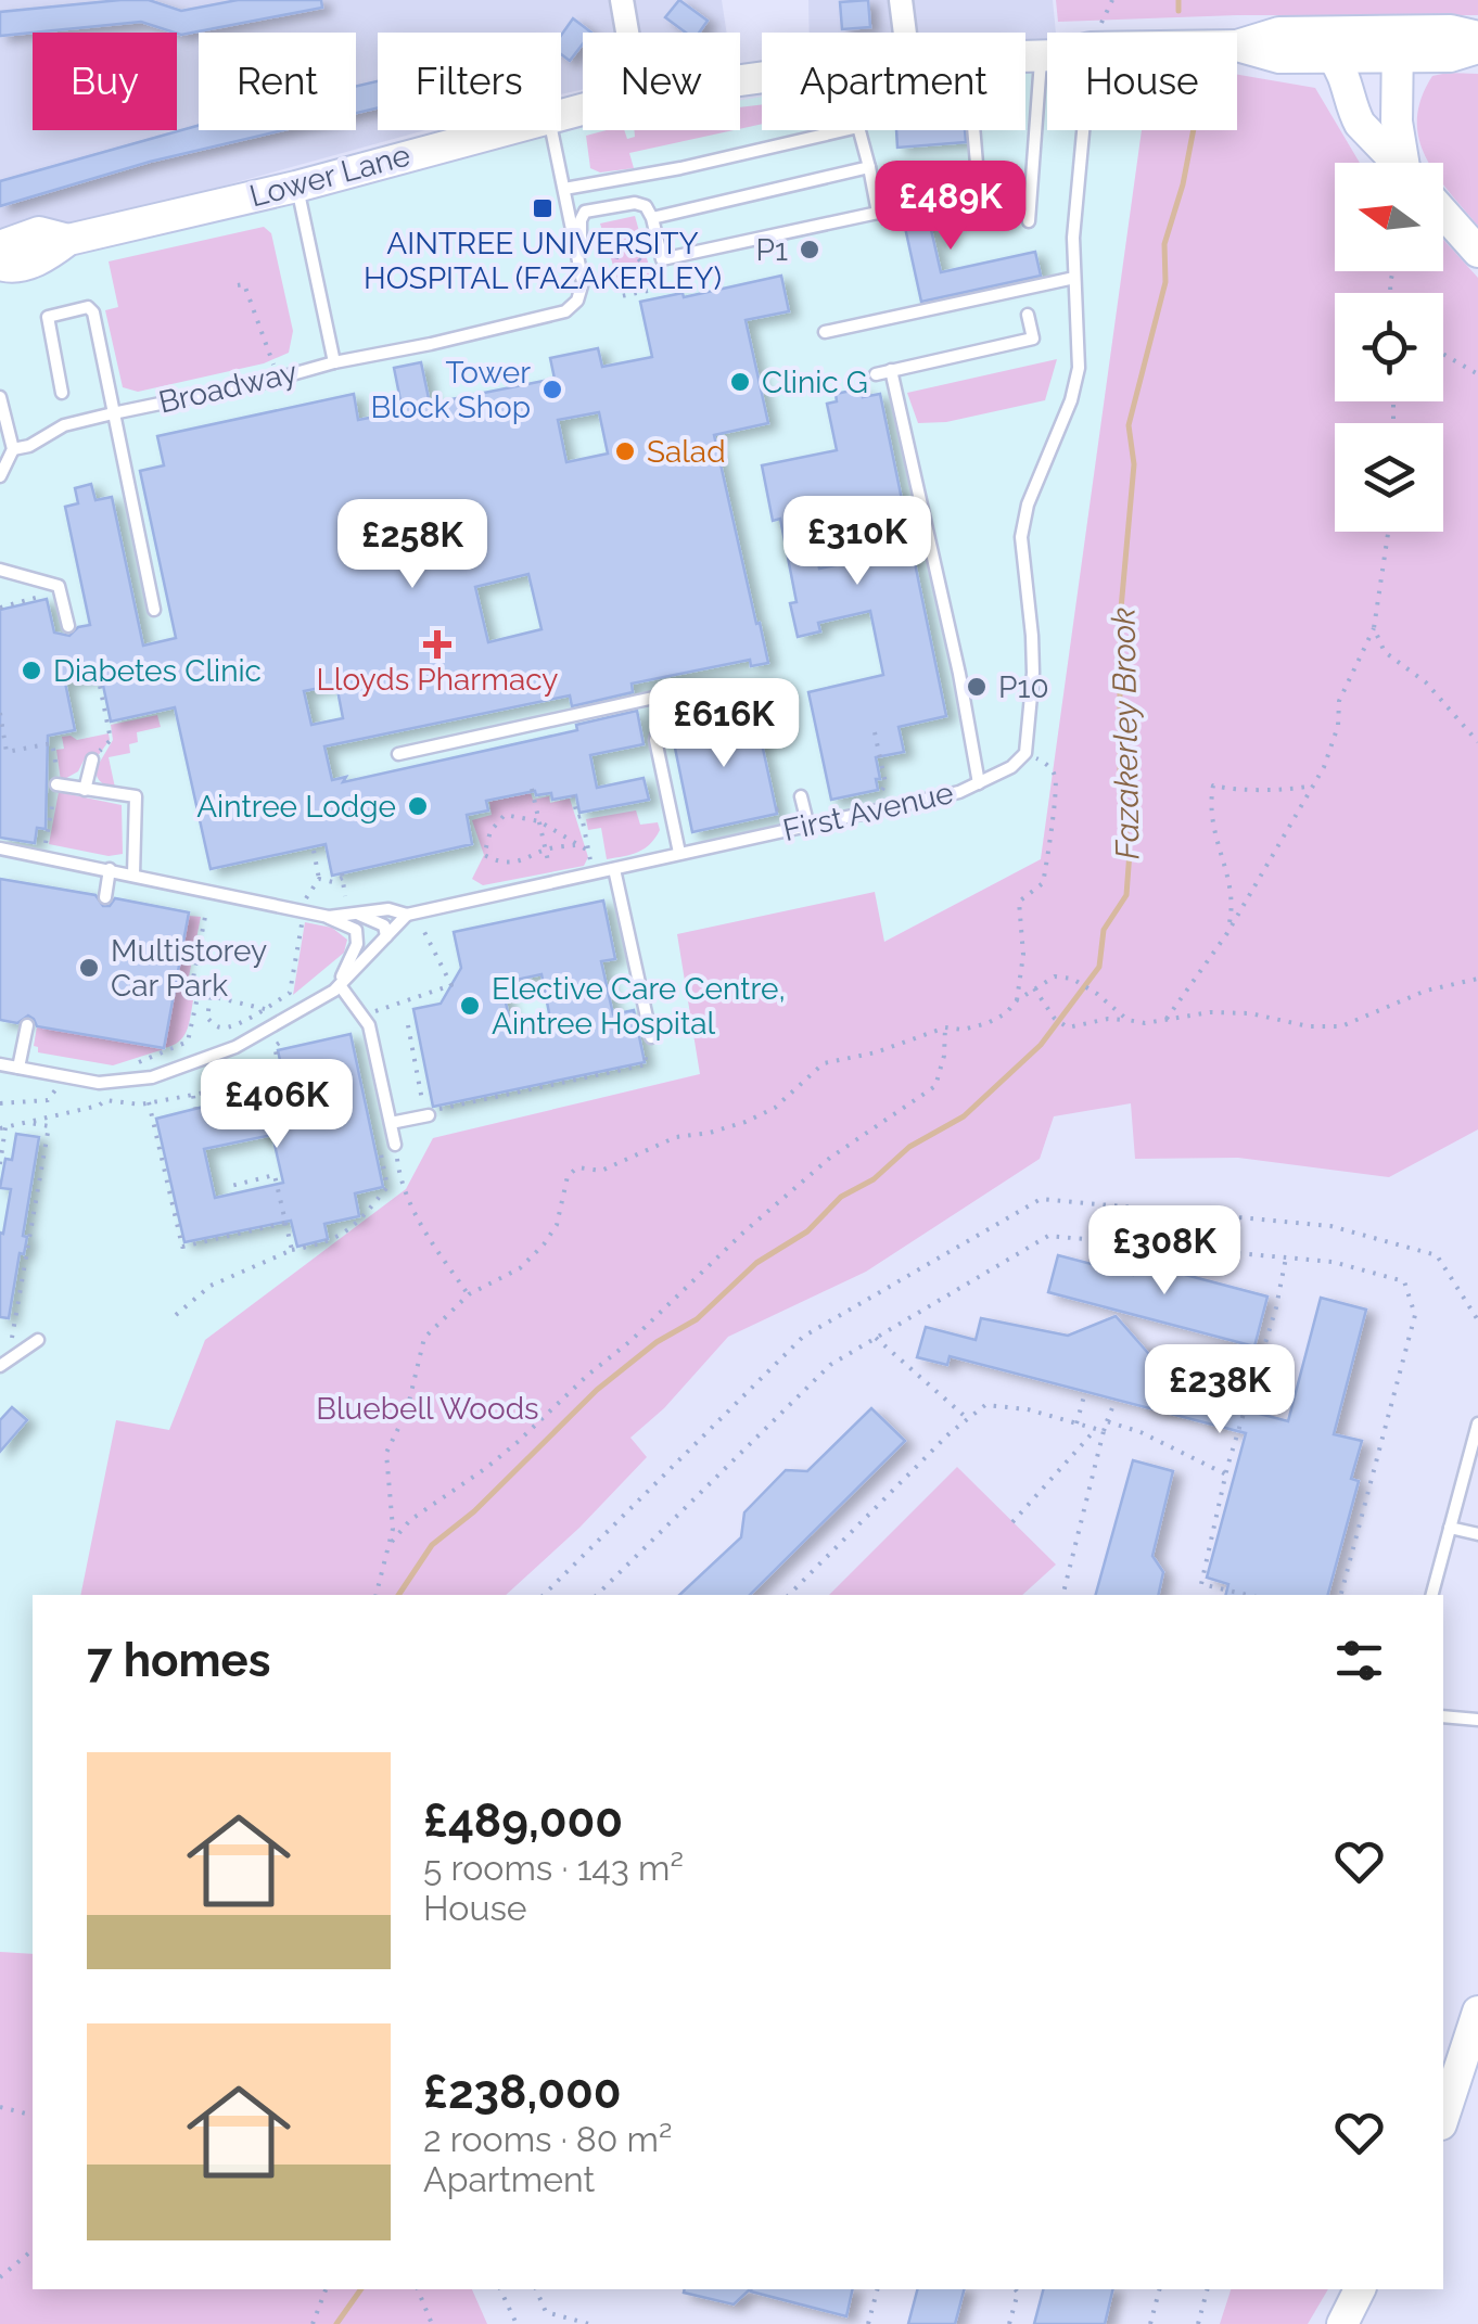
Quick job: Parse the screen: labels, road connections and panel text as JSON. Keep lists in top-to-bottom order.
{
  "streets": {
    "street": ["Lower Lane"],
    "lane": ["Broadway", "First Avenue"]
  },
  "crossings": [
    ["Lower Lane", "Broadway"]
  ],
  "water": ["Fazakerley Brook"],
  "parks": ["Bluebell Woods"],
  "places": {
    "transit": ["AINTREE UNIVERSITY HOSPITAL (FAZAKERLEY)"],
    "other": [
      "P1",
      "Clinic G",
      "Tower Block Shop",
      "Salad",
      "Diabetes Clinic",
      "P10",
      "Aintree Lodge",
      "Multistorey Car Park",
      "Elective Care Centre, Aintree Hospital"
    ],
    "health": ["Lloyds Pharmacy"]
  },
  "north": "left",
  "page": {
    "chip": [
      "Buy",
      "Rent",
      "Filters",
      "New",
      "Apartment",
      "House"
    ],
    "price": [
      "£489K",
      "£310K",
      "£258K",
      "£616K",
      "£406K",
      "£308K",
      "£238K"
    ],
    "heading": "7 homes",
    "list": [
      {
        "name": "£489,000",
        "note": "5 rooms · 143 m² · House"
      },
      {
        "name": "£238,000",
        "note": "2 rooms · 80 m² · Apartment"
      }
    ]
  }
}
